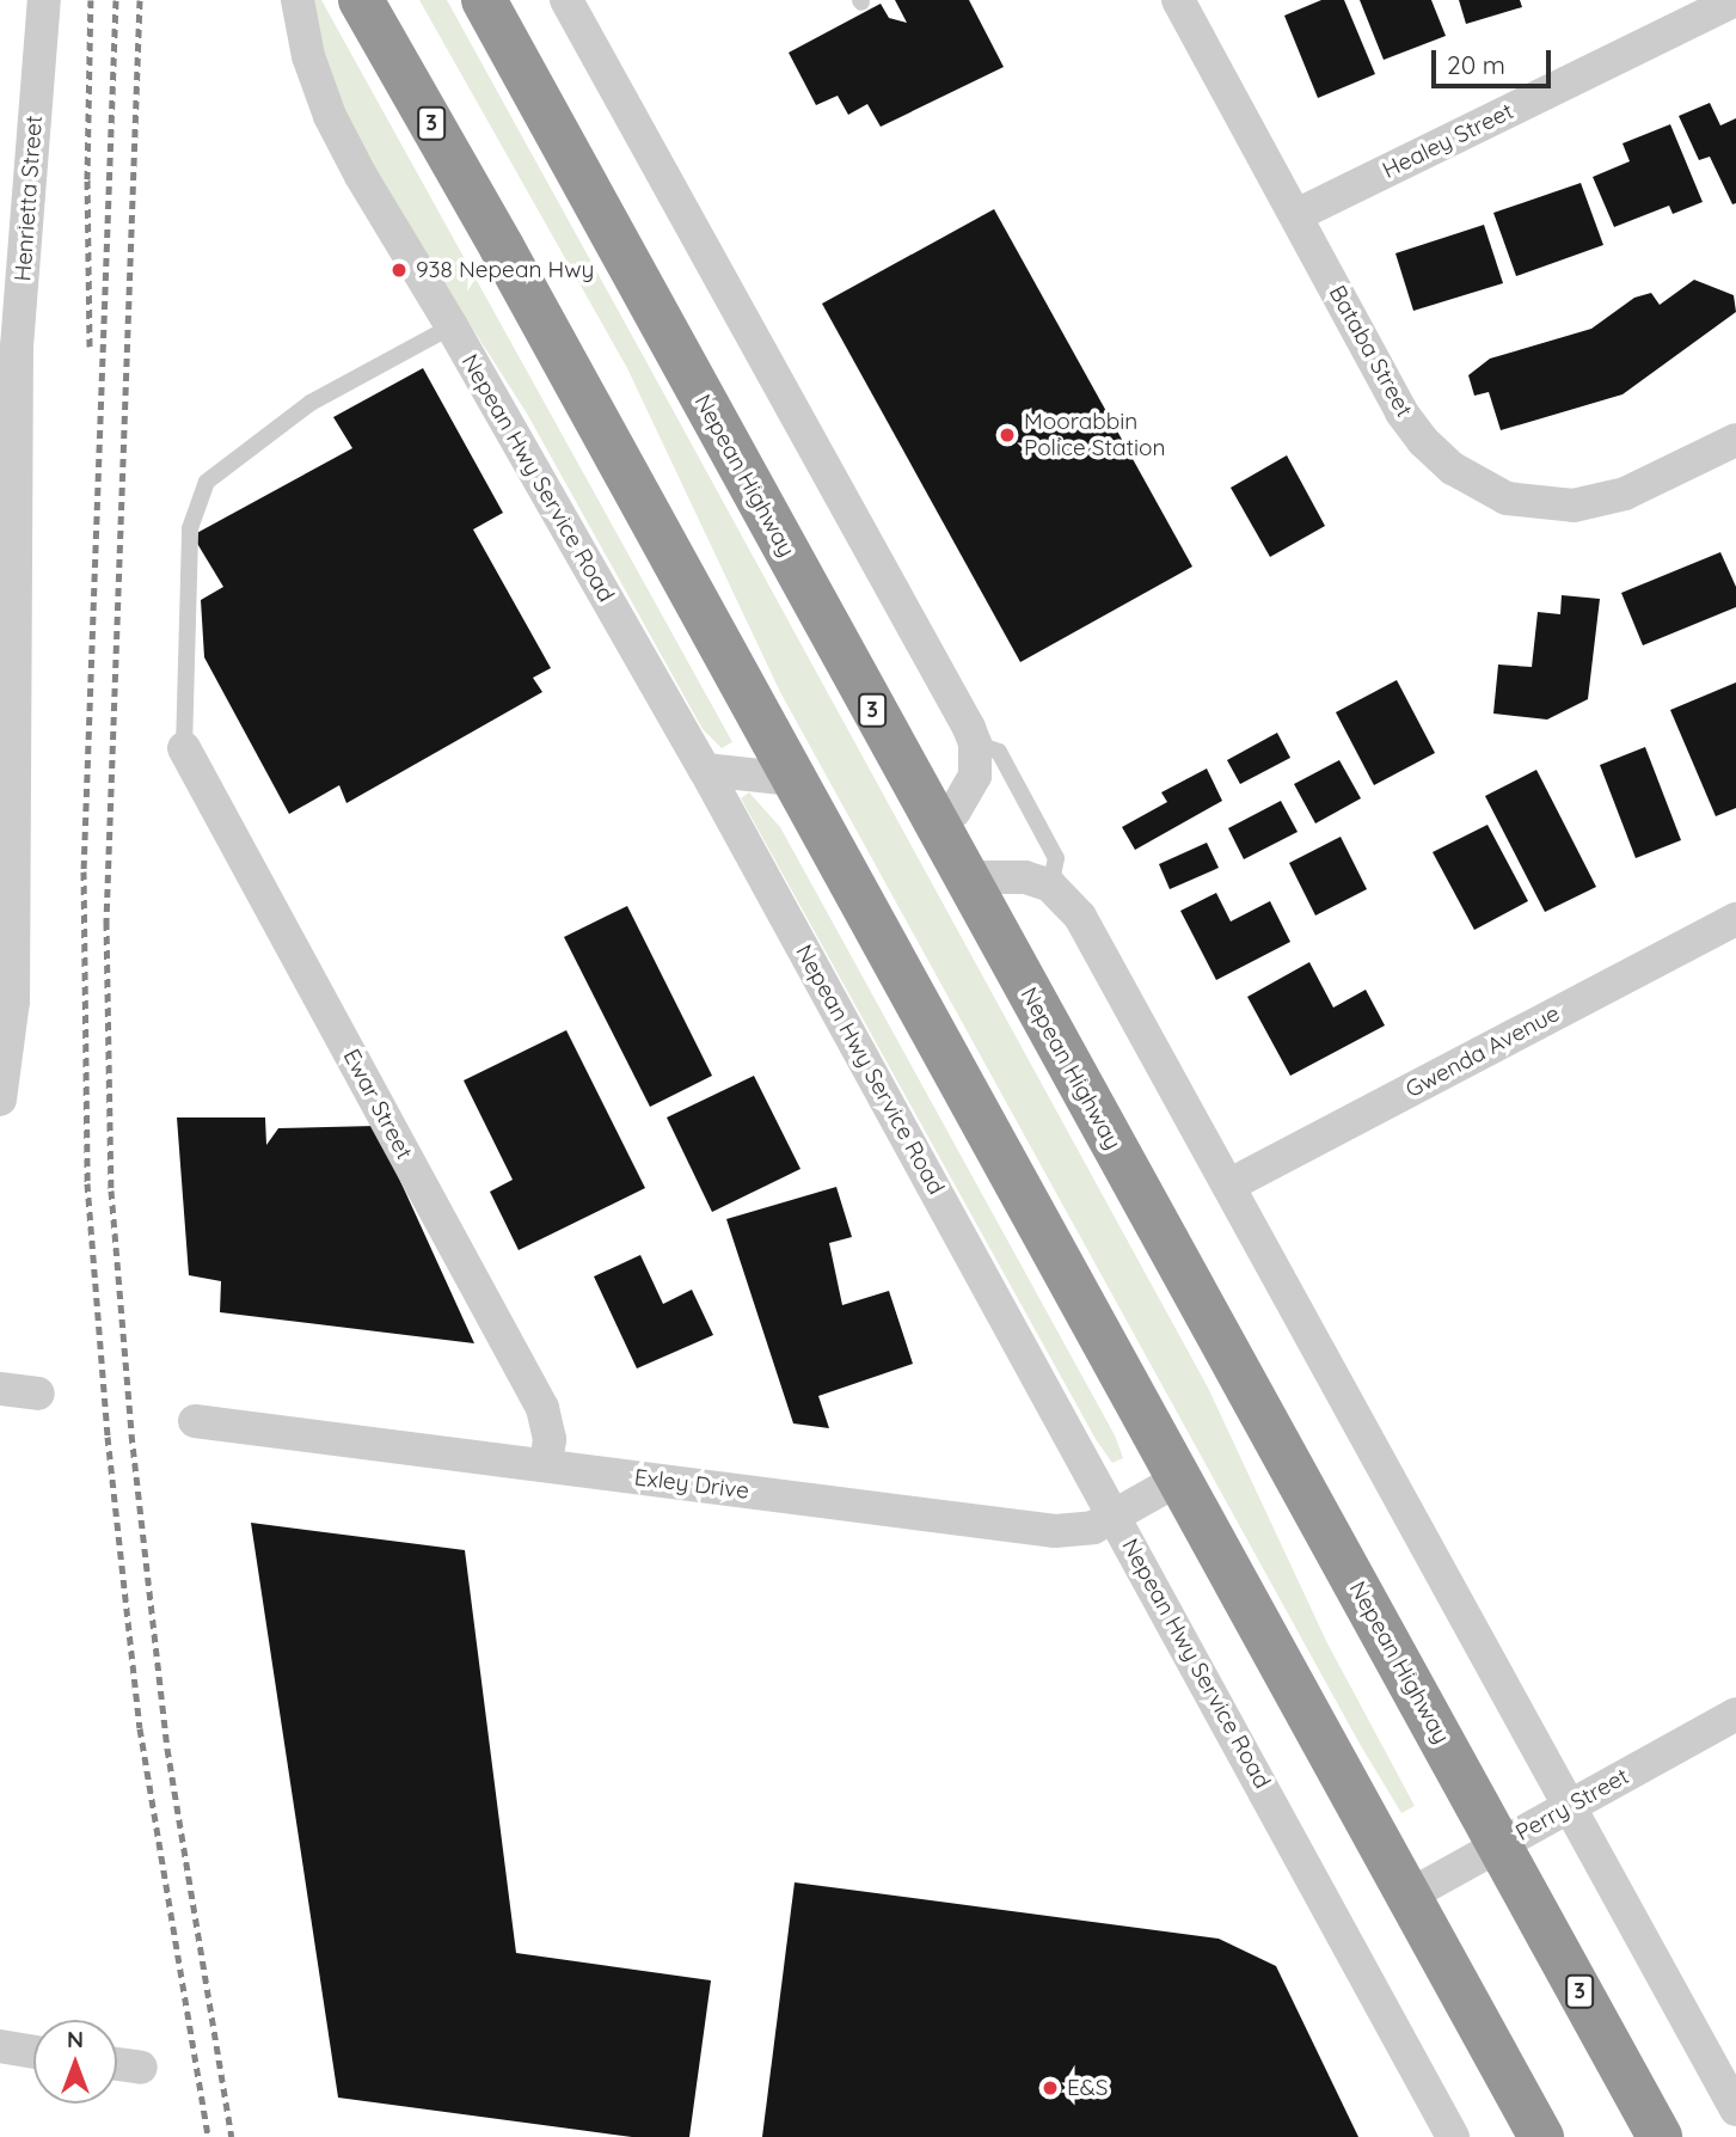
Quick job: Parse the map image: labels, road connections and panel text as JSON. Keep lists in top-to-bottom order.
{
  "streets": {
    "highway": ["3", "Nepean Highway"],
    "street": [
      "Healey Street",
      "Henrietta Street",
      "Bataba Street",
      "Nepean Hwy Service Road",
      "Gwenda Avenue",
      "Ewar Street",
      "Exley Drive",
      "Perry Street"
    ]
  },
  "crossings": [
    ["3", "Exley Drive"],
    ["3", "Perry Street"],
    ["Healey Street", "Bataba Street"],
    ["Nepean Highway", "Perry Street"],
    ["Nepean Hwy Service Road", "Exley Drive"],
    ["Ewar Street", "Exley Drive"]
  ],
  "places": ["938 Nepean Hwy", "Moorabbin Police Station", "E&S"],
  "scale_bar": "20 m",
  "north": "top"
}
